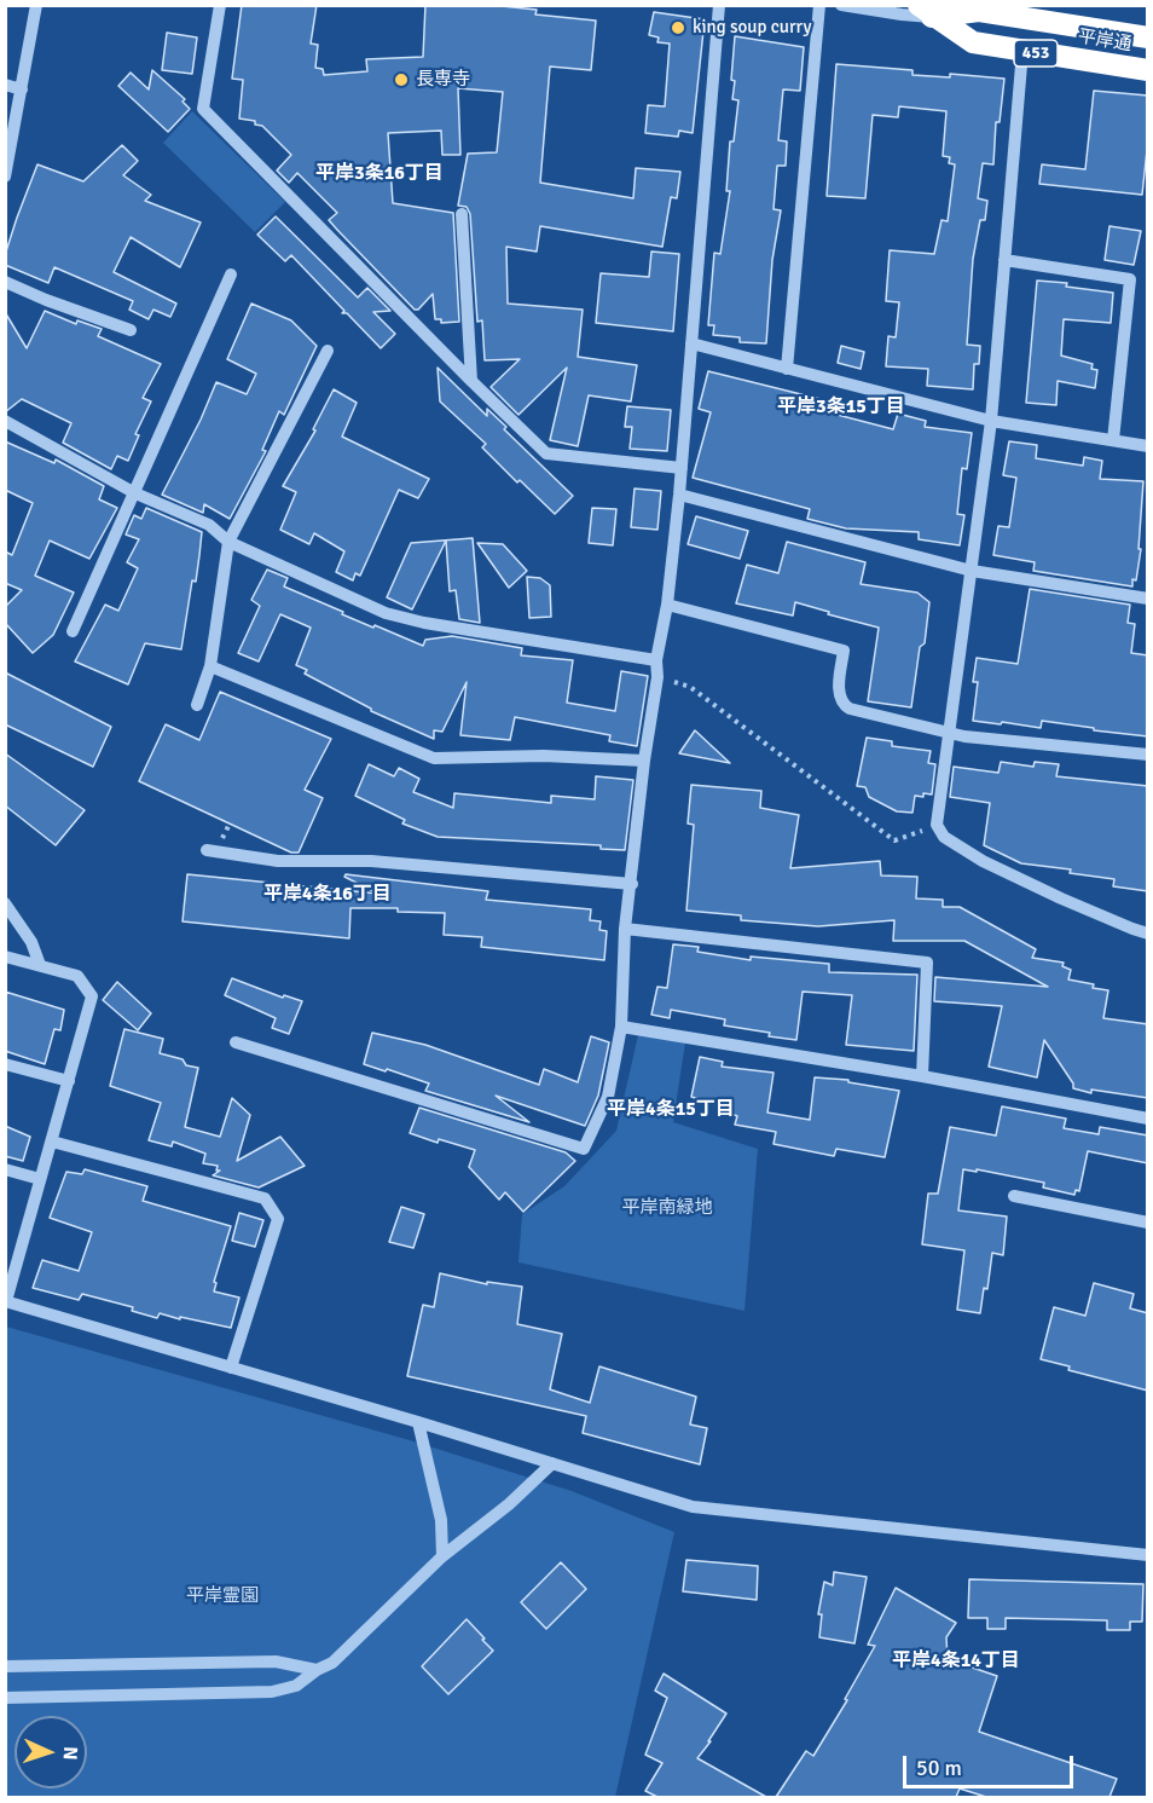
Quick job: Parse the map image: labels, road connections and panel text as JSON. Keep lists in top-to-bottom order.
{
  "streets": {
    "highway": ["平岸通", "453"]
  },
  "districts": [
    "平岸3条16丁目",
    "平岸3条15丁目",
    "平岸4条16丁目",
    "平岸4条15丁目",
    "平岸4条14丁目"
  ],
  "parks": ["平岸南緑地", "平岸霊園"],
  "places": ["king soup curry", "長専寺"],
  "scale_bar": "50 m",
  "north": "right"
}
